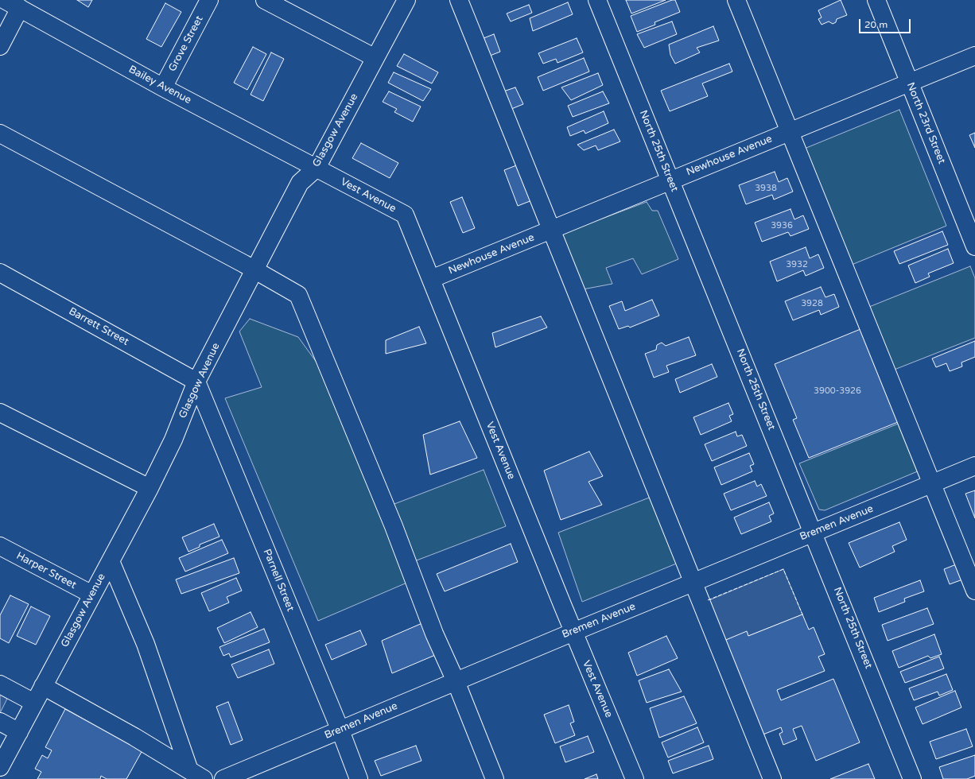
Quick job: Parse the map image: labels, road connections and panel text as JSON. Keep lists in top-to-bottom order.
{
  "streets": {
    "street": [
      "Grove Street",
      "Bailey Avenue",
      "North 23rd Street",
      "Glasgow Avenue",
      "North 25th Street",
      "Newhouse Avenue",
      "Vest Avenue",
      "Barrett Street",
      "Bremen Avenue",
      "Harper Street",
      "Parnell Street"
    ]
  },
  "crossings": [
    ["Grove Street", "Bailey Avenue"],
    ["Bailey Avenue", "Glasgow Avenue"],
    ["Bailey Avenue", "Vest Avenue"],
    ["North 23rd Street", "Newhouse Avenue"],
    ["Glasgow Avenue", "Vest Avenue"],
    ["Glasgow Avenue", "Barrett Street"],
    ["Glasgow Avenue", "Harper Street"],
    ["Glasgow Avenue", "Parnell Street"],
    ["North 25th Street", "Newhouse Avenue"],
    ["North 25th Street", "Bremen Avenue"],
    ["Newhouse Avenue", "Vest Avenue"],
    ["Vest Avenue", "Bremen Avenue"],
    ["Barrett Street", "Parnell Street"],
    ["Bremen Avenue", "Parnell Street"]
  ],
  "house_numbers": [
    "3938",
    "3936",
    "3932",
    "3928",
    "3900-3926"
  ],
  "scale_bar": "20 m"
}
